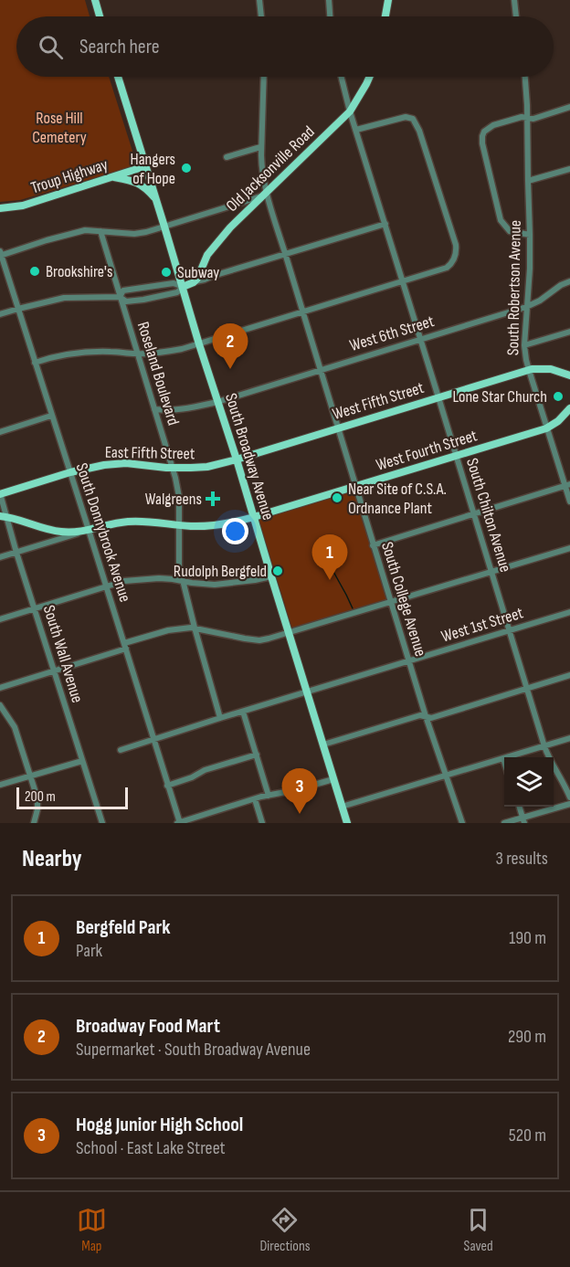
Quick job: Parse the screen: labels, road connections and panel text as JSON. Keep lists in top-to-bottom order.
{
  "streets": {
    "main road": [
      "Old Jacksonville Road",
      "Troup Highway",
      "West Fifth Street",
      "West Fourth Street",
      "East Fifth Street",
      "South Broadway Avenue"
    ],
    "street": [
      "South Robertson Avenue",
      "West 6th Street",
      "Roseland Boulevard",
      "South Chilton Avenue",
      "South Donnybrook Avenue",
      "South College Avenue",
      "West 1st Street",
      "South Wall Avenue"
    ]
  },
  "crossings": [
    ["Old Jacksonville Road", "South Chilton Avenue"],
    ["Old Jacksonville Road", "South College Avenue"],
    ["Troup Highway", "South Broadway Avenue"],
    ["South Robertson Avenue", "West 6th Street"],
    ["South Robertson Avenue", "West Fifth Street"],
    ["South Robertson Avenue", "West Fourth Street"],
    ["West 6th Street", "Roseland Boulevard"],
    ["West 6th Street", "South Broadway Avenue"],
    ["West 6th Street", "South Chilton Avenue"],
    ["West 6th Street", "South College Avenue"],
    ["Roseland Boulevard", "West Fourth Street"],
    ["Roseland Boulevard", "East Fifth Street"],
    ["Roseland Boulevard", "West 1st Street"],
    ["West Fifth Street", "East Fifth Street"],
    ["West Fifth Street", "South Broadway Avenue"],
    ["West Fifth Street", "South Chilton Avenue"],
    ["West Fifth Street", "South College Avenue"],
    ["West Fourth Street", "South Broadway Avenue"],
    ["West Fourth Street", "South Chilton Avenue"],
    ["West Fourth Street", "South Donnybrook Avenue"],
    ["West Fourth Street", "South College Avenue"],
    ["West Fourth Street", "South Wall Avenue"],
    ["East Fifth Street", "South Broadway Avenue"],
    ["East Fifth Street", "South Donnybrook Avenue"],
    ["East Fifth Street", "South Wall Avenue"],
    ["South Broadway Avenue", "West 1st Street"],
    ["South Chilton Avenue", "West 1st Street"],
    ["South Donnybrook Avenue", "West 1st Street"],
    ["South College Avenue", "West 1st Street"]
  ],
  "parks": ["Rose Hill Cemetery"],
  "places": {
    "other": [
      "Hangers of Hope",
      "Brookshire's",
      "Subway",
      "Lone Star Church",
      "Near Site of C.S.A. Ordnance Plant",
      "Rudolph Bergfeld"
    ],
    "health": ["Walgreens"]
  },
  "scale_bar": "200 m",
  "page": {
    "search": "Search here",
    "pins": ["2", "1", "3"],
    "scale": "200 m",
    "heading": ["Nearby", "3 results"],
    "list": [
      {
        "mark": "1",
        "name": "Bergfeld Park",
        "note": "Park",
        "value": "190 m"
      },
      {
        "mark": "2",
        "name": "Broadway Food Mart",
        "note": "Supermarket · South Broadway Avenue",
        "value": "290 m"
      },
      {
        "mark": "3",
        "name": "Hogg Junior High School",
        "note": "School · East Lake Street",
        "value": "520 m"
      }
    ],
    "nav": ["Map", "Directions", "Saved"]
  }
}
